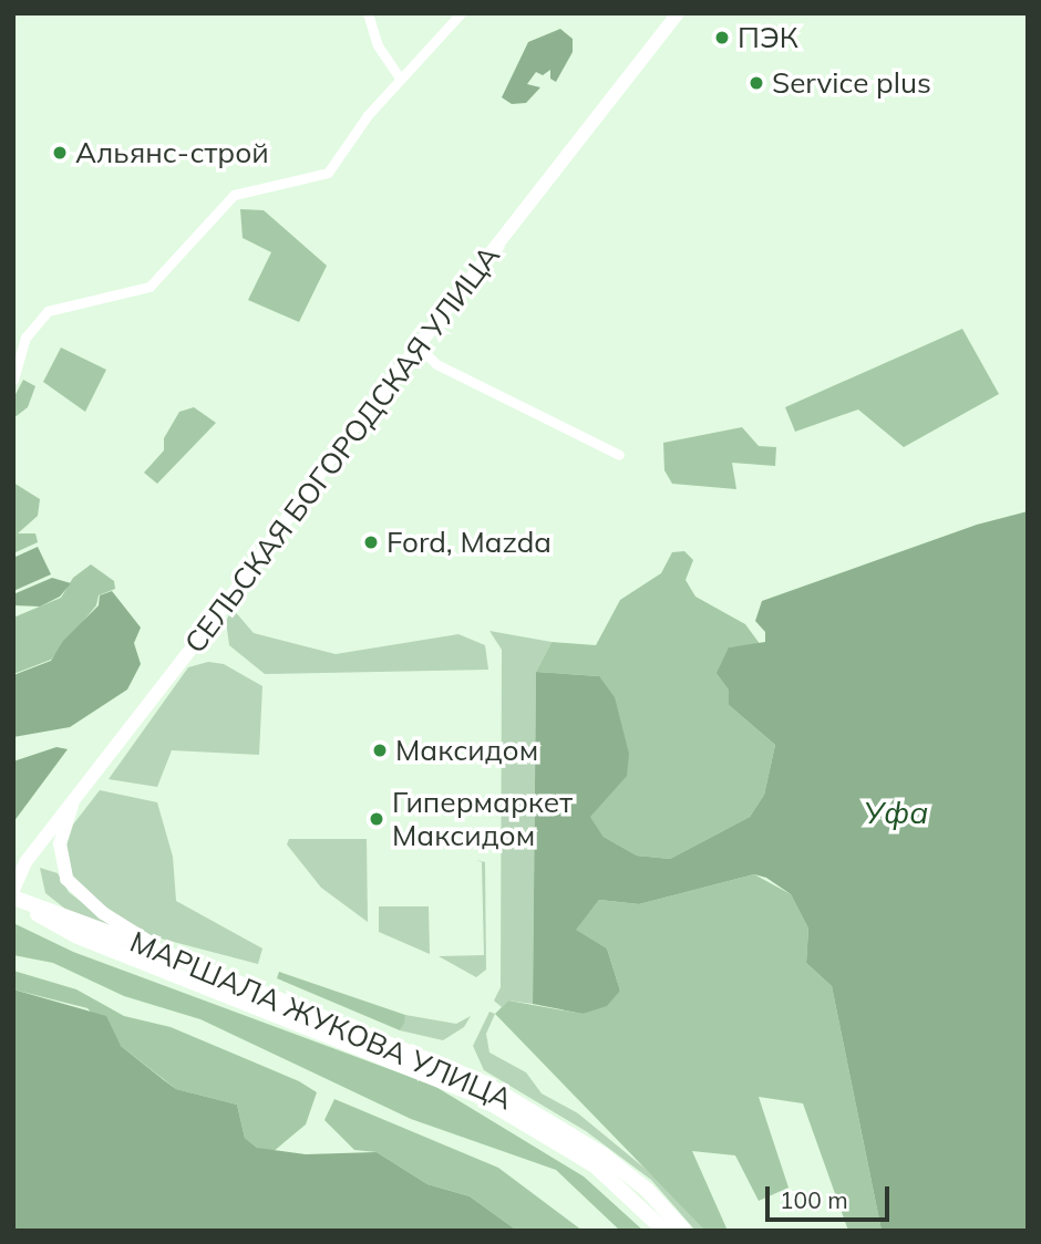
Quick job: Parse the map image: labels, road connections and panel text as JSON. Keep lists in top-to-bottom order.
{
  "streets": {
    "main road": ["СЕЛЬСКАЯ БОГОРОДСКАЯ УЛИЦА", "МАРШАЛА ЖУКОВА УЛИЦА"]
  },
  "water": ["Уфа"],
  "places": [
    "ПЭК",
    "Service plus",
    "Альянс-строй",
    "Ford, Mazda",
    "Максидом",
    "Гипермаркет Максидом"
  ],
  "scale_bar": "100 m"
}
